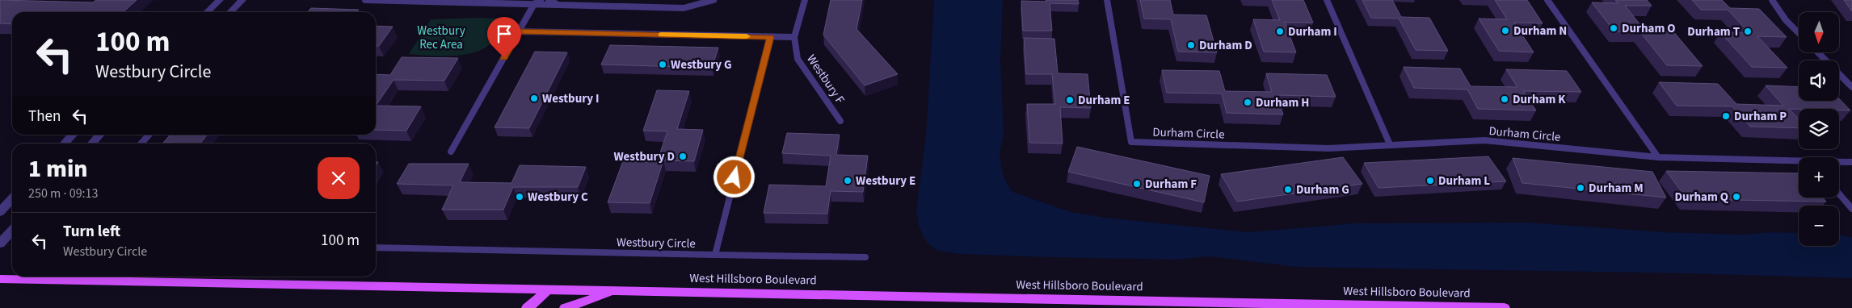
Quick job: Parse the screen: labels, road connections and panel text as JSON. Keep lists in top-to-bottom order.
{
  "streets": {
    "main road": ["West Hillsboro Boulevard"],
    "lane": ["Westbury F", "Durham Circle", "Westbury Circle"]
  },
  "parks": ["Westbury Rec Area"],
  "places": [
    "Durham O",
    "Durham N",
    "Durham I",
    "Durham T",
    "Durham D",
    "Westbury G",
    "Westbury I",
    "Durham K",
    "Durham E",
    "Durham H",
    "Durham P",
    "Westbury D",
    "Westbury E",
    "Durham L",
    "Durham F",
    "Durham M",
    "Durham G",
    "Westbury C",
    "Durham Q"
  ],
  "north": "bottom",
  "page": {
    "map_buttons": ["+", "−"],
    "turn": ["100 m", "Westbury Circle"],
    "then": "Then",
    "heading": ["1 min", "250 m · 09:13"],
    "list": [
      {
        "name": "Turn left",
        "note": "Westbury Circle",
        "value": "100 m"
      }
    ]
  }
}
